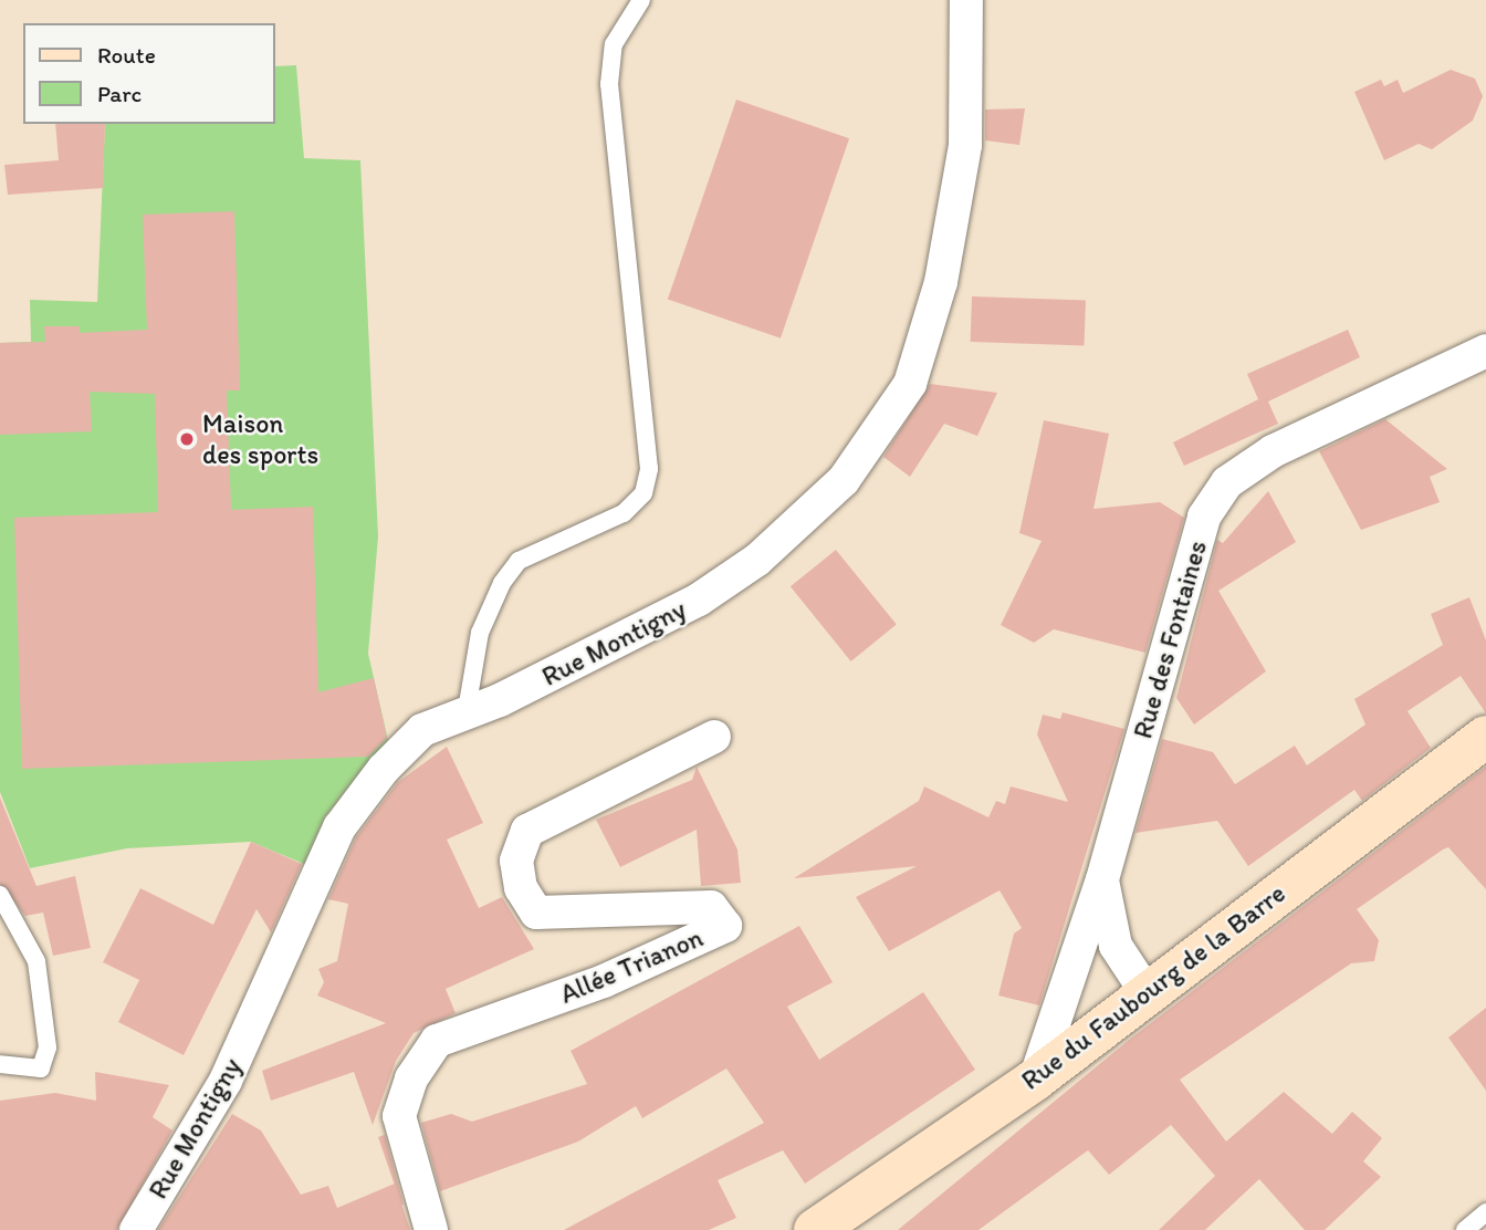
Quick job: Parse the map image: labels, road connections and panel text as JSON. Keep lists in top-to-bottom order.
{
  "streets": {
    "main road": ["Rue du Faubourg de la Barre"],
    "street": ["Rue des Fontaines", "Rue Montigny", "Allée Trianon"]
  },
  "crossings": [
    ["Rue des Fontaines", "Rue du Faubourg de la Barre"]
  ],
  "places": ["Maison des sports"],
  "legend": ["Route", "Parc"]
}
